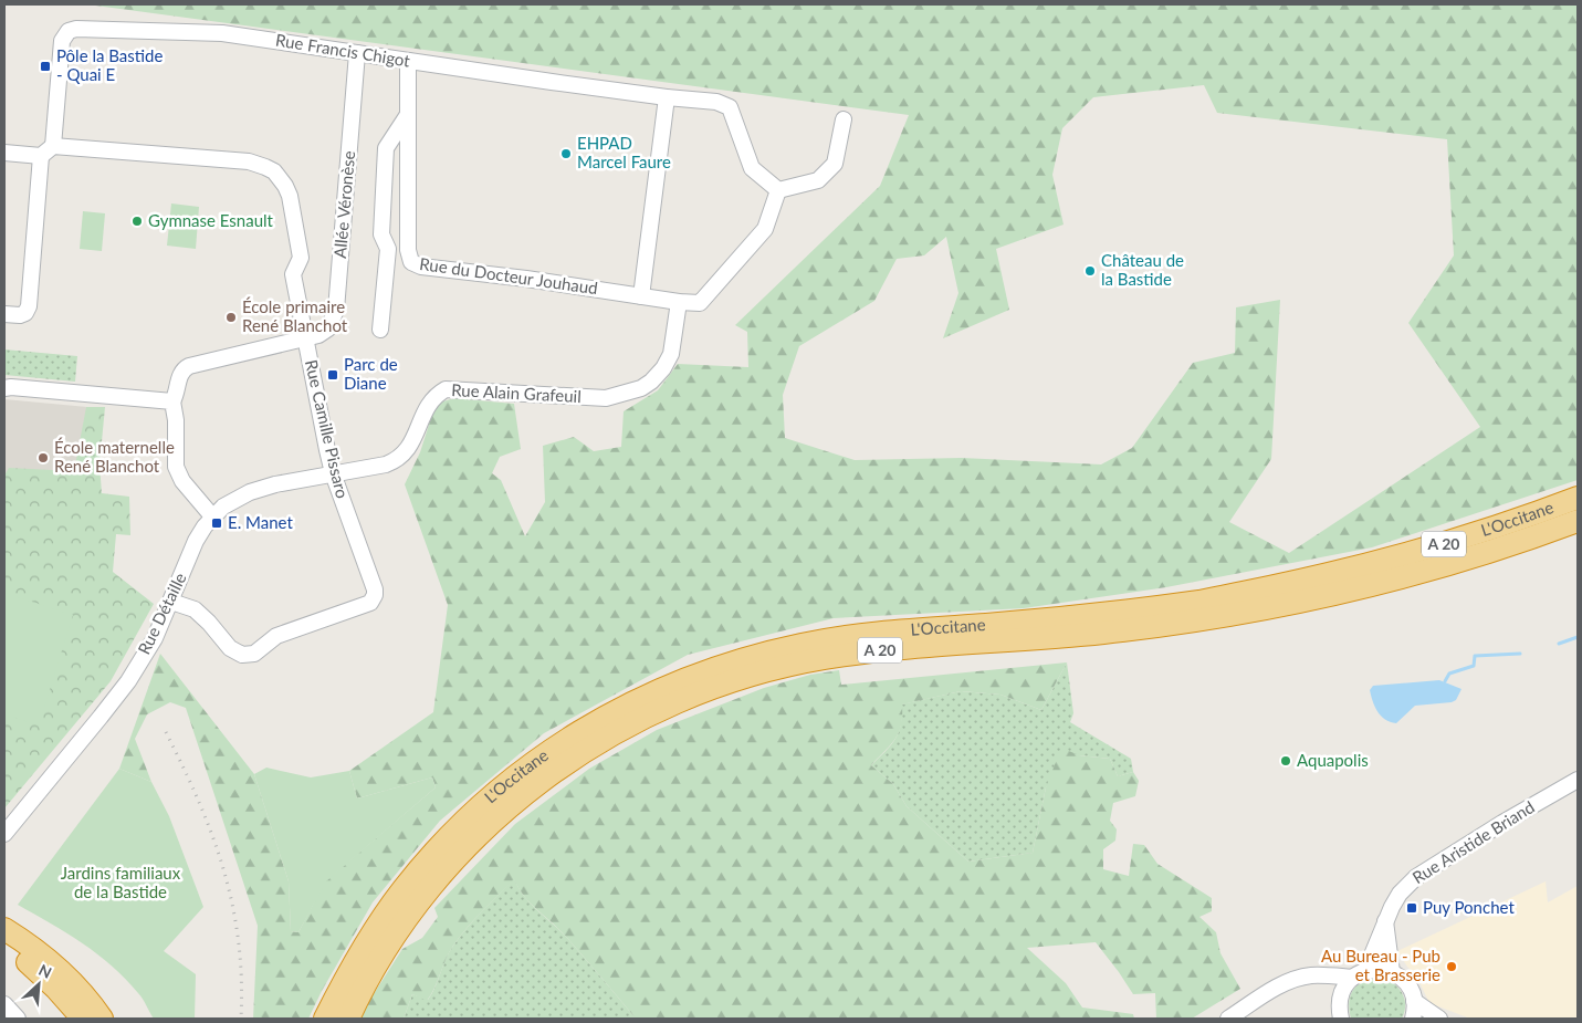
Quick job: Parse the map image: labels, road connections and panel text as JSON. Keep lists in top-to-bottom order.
{
  "streets": {
    "highway": ["L'Occitane", "A 20"],
    "street": [
      "Rue Francis Chigot",
      "Allée Véronèse",
      "Rue du Docteur Jouhaud",
      "Rue Alain Grafeuil",
      "Rue Camille Pissaro",
      "Rue Détaille",
      "Rue Aristide Briand"
    ]
  },
  "crossings": [
    ["Rue Francis Chigot", "Allée Véronèse"],
    ["Rue Francis Chigot", "Rue du Docteur Jouhaud"],
    ["Rue Francis Chigot", "Rue Camille Pissaro"],
    ["Allée Véronèse", "Rue Camille Pissaro"],
    ["Rue Alain Grafeuil", "Rue Camille Pissaro"],
    ["Rue Alain Grafeuil", "Rue Détaille"],
    ["Rue Camille Pissaro", "Rue Détaille"]
  ],
  "parks": ["Jardins familiaux de la Bastide"],
  "places": {
    "transit": [
      "Pôle la Bastide - Quai E",
      "Parc de Diane",
      "E. Manet",
      "Puy Ponchet"
    ],
    "other": [
      "EHPAD Marcel Faure",
      "Gymnase Esnault",
      "Château de la Bastide",
      "École primaire René Blanchot",
      "École maternelle René Blanchot",
      "Aquapolis",
      "Au Bureau - Pub et Brasserie"
    ]
  },
  "north": "top right"
}
